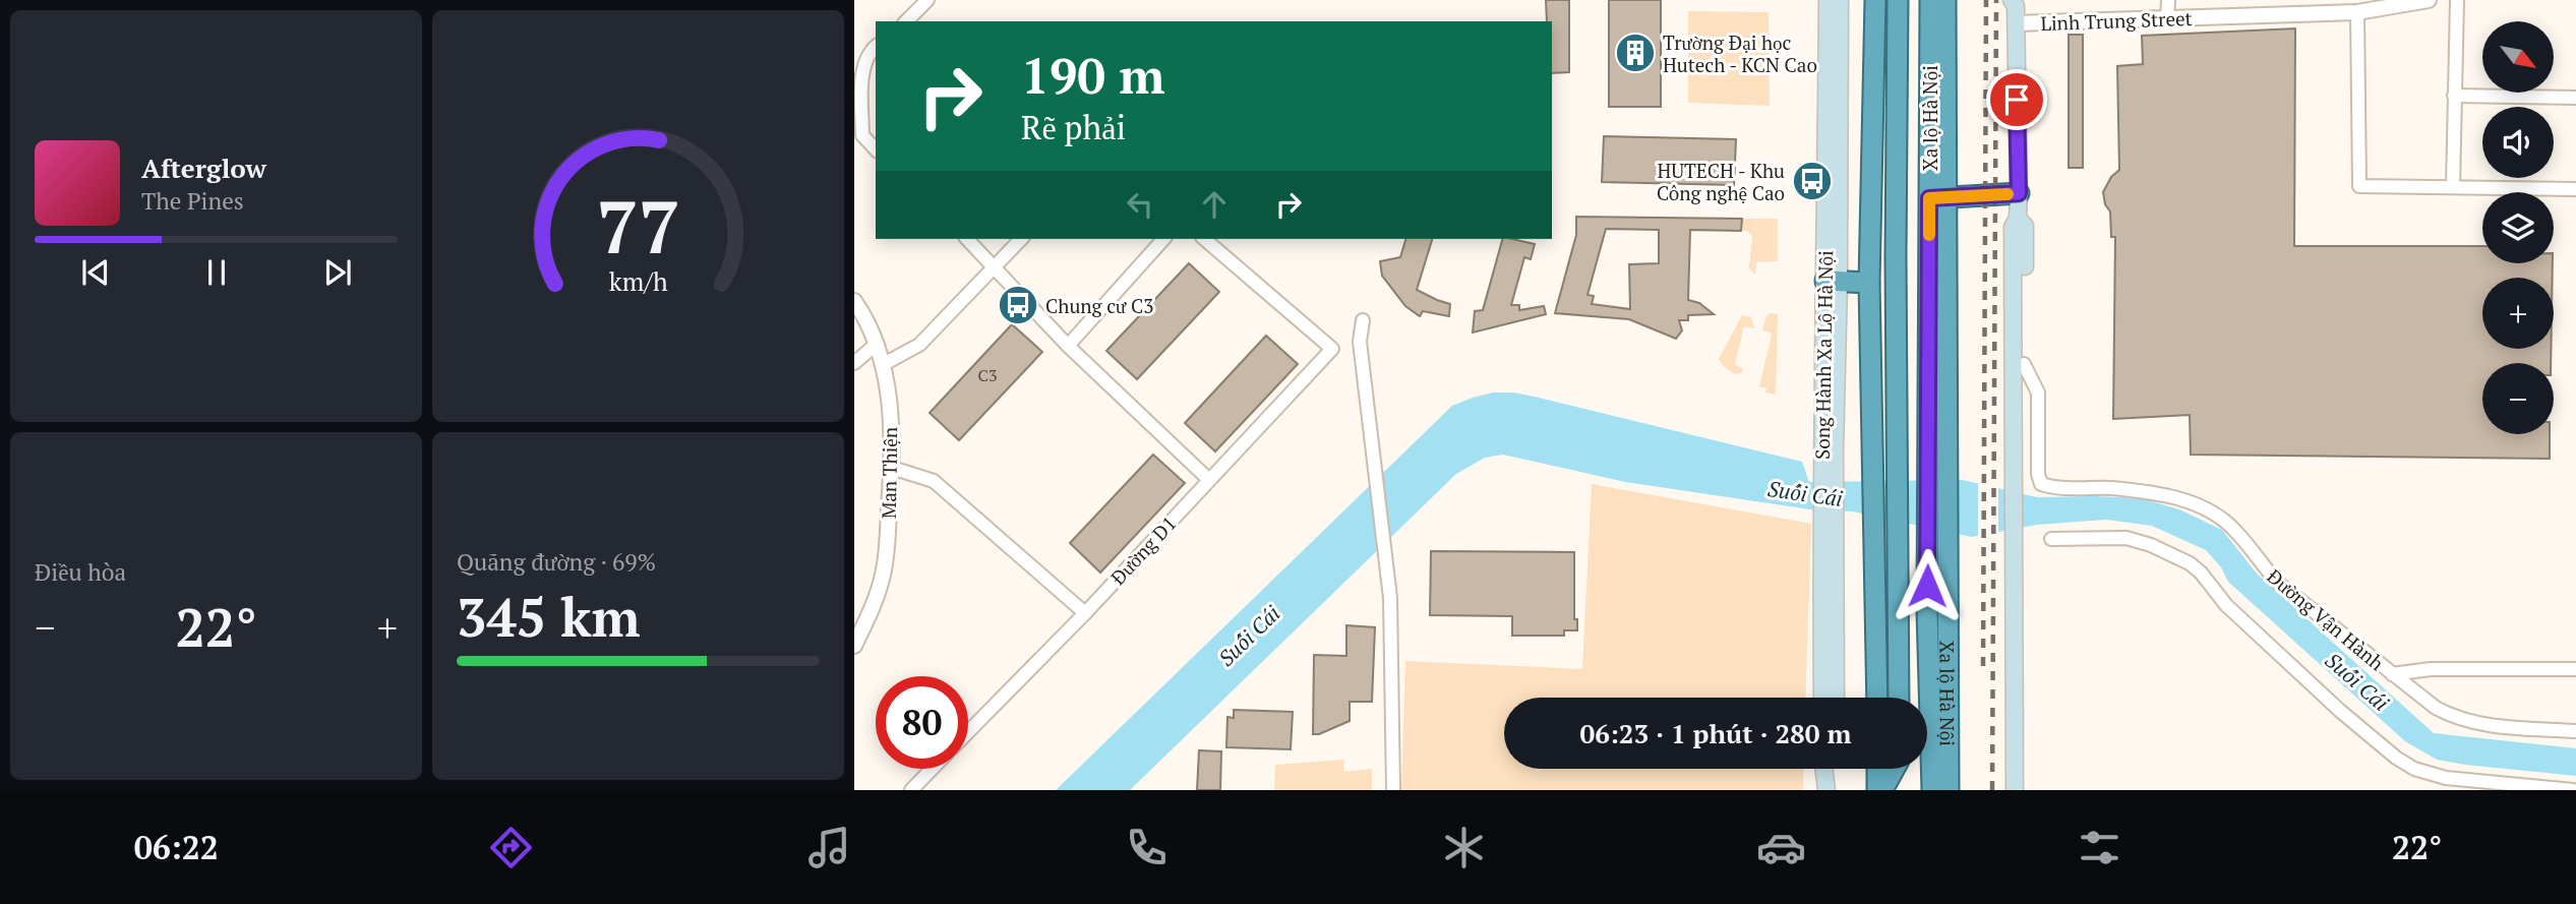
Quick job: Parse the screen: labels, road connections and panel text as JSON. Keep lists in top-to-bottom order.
{
  "streets": {
    "highway": ["Xa lộ Hà Nội"],
    "main road": ["Song Hành Xa Lộ Hà Nội"],
    "street": [
      "Linh Trung Street",
      "Man Thiện",
      "Đường D1",
      "Đường Vận Hành"
    ]
  },
  "water": ["Suối Cái"],
  "places": {
    "building": ["Trường Đại học Hutech - KCN Cao"],
    "bus stop": ["HUTECH - Khu Công nghệ Cao", "Chung cư C3"]
  },
  "house_numbers": ["C3"],
  "north": "bottom right",
  "page": {
    "map_buttons": ["+", "−"],
    "turn": ["190 m", "Rẽ phải"],
    "song": ["Afterglow", "The Pines"],
    "tile": [
      "Điều hòa",
      ["Quãng đường · 69%", "345 km"]
    ],
    "heat": ["−", "22°", "+"],
    "limit": "80",
    "trip": "06:23 · 1 phút · 280 m",
    "tabs": ["06:22", "22°"],
    "gauge": ["77", "km/h"]
  }
}
